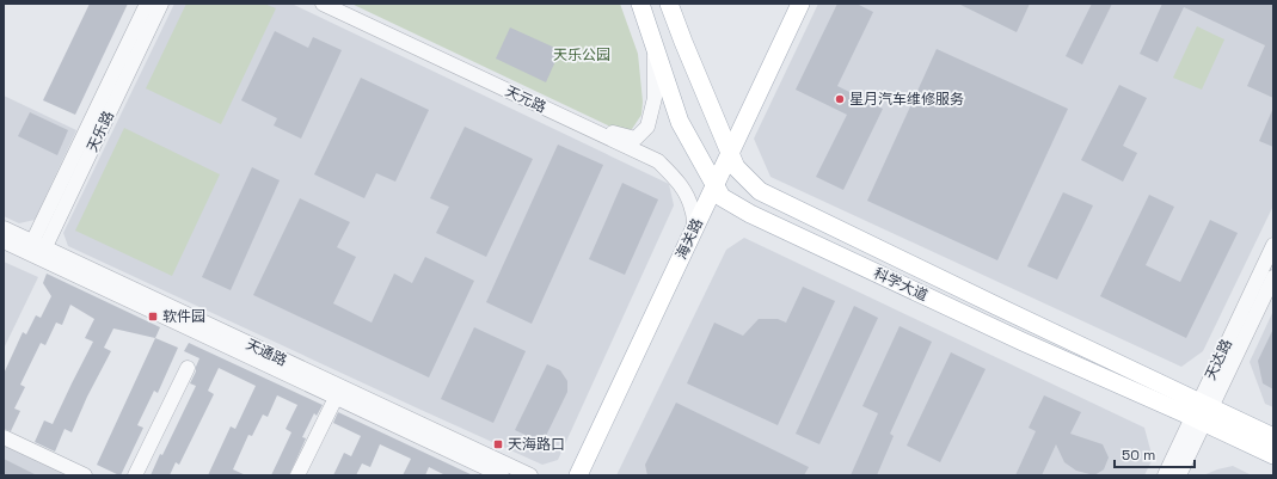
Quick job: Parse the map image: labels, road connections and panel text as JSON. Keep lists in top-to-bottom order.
{
  "streets": {
    "main road": ["海关路", "科学大道"],
    "street": [
      "天元路",
      "天乐路",
      "天通路",
      "天达路"
    ]
  },
  "crossings": [
    ["天元路", "海关路"],
    ["天乐路", "天通路"],
    ["海关路", "科学大道"],
    ["科学大道", "天达路"]
  ],
  "parks": ["天乐公园"],
  "places": {
    "other": ["星月汽车维修服务"],
    "transit": ["软件园", "天海路口"]
  },
  "scale_bar": "50 m"
}
